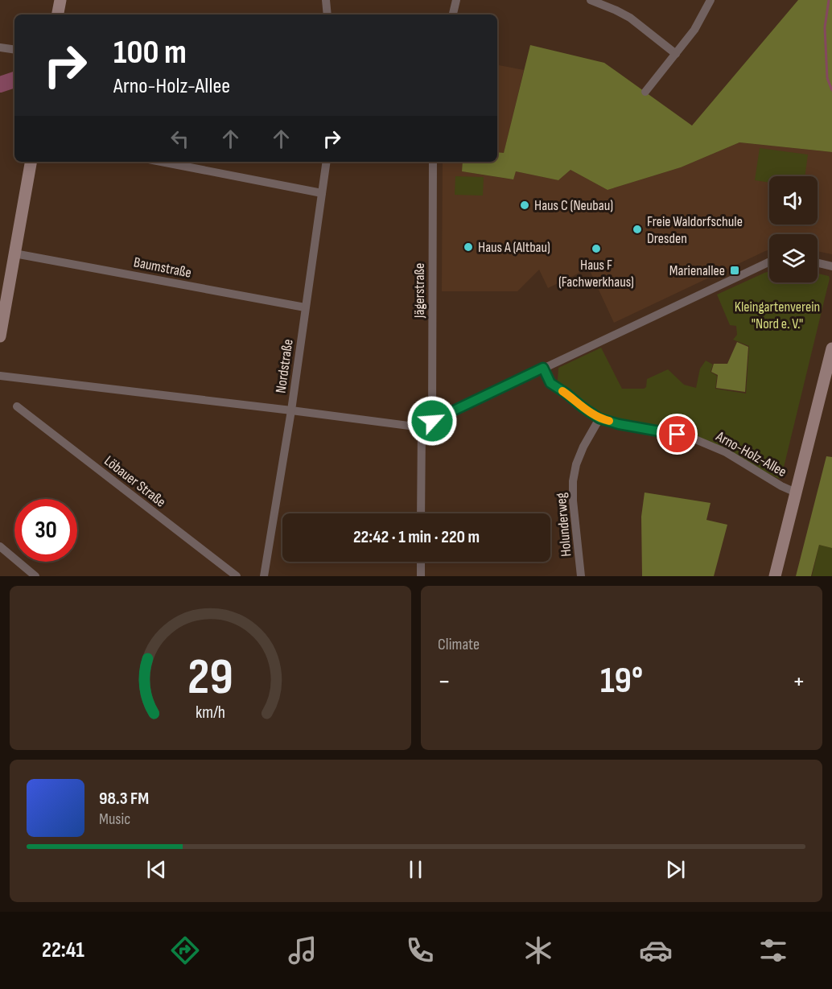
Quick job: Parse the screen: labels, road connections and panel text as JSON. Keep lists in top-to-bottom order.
{
  "streets": {
    "street": [
      "Baumstraße",
      "Jägerstraße",
      "Nordstraße",
      "Arno-Holz-Allee",
      "Löbauer Straße",
      "Holunderweg"
    ]
  },
  "crossings": [
    ["Baumstraße", "Nordstraße"],
    ["Arno-Holz-Allee", "Holunderweg"]
  ],
  "parks": ["Kleingartenverein \"Nord e. V.\""],
  "places": {
    "other": [
      "Haus C (Neubau)",
      "Freie Waldorfschule Dresden",
      "Haus A (Altbau)",
      "Haus F (Fachwerkhaus)"
    ],
    "transit": ["Marienallee"]
  },
  "page": {
    "turn": ["100 m", "Arno-Holz-Allee"],
    "limit": "30",
    "trip": "22:42 · 1 min · 220 m",
    "tile": "Climate",
    "heat": ["−", "19°", "+"],
    "song": ["98.3 FM", "Music"],
    "tabs": "22:41",
    "gauge": ["29", "km/h"]
  }
}
